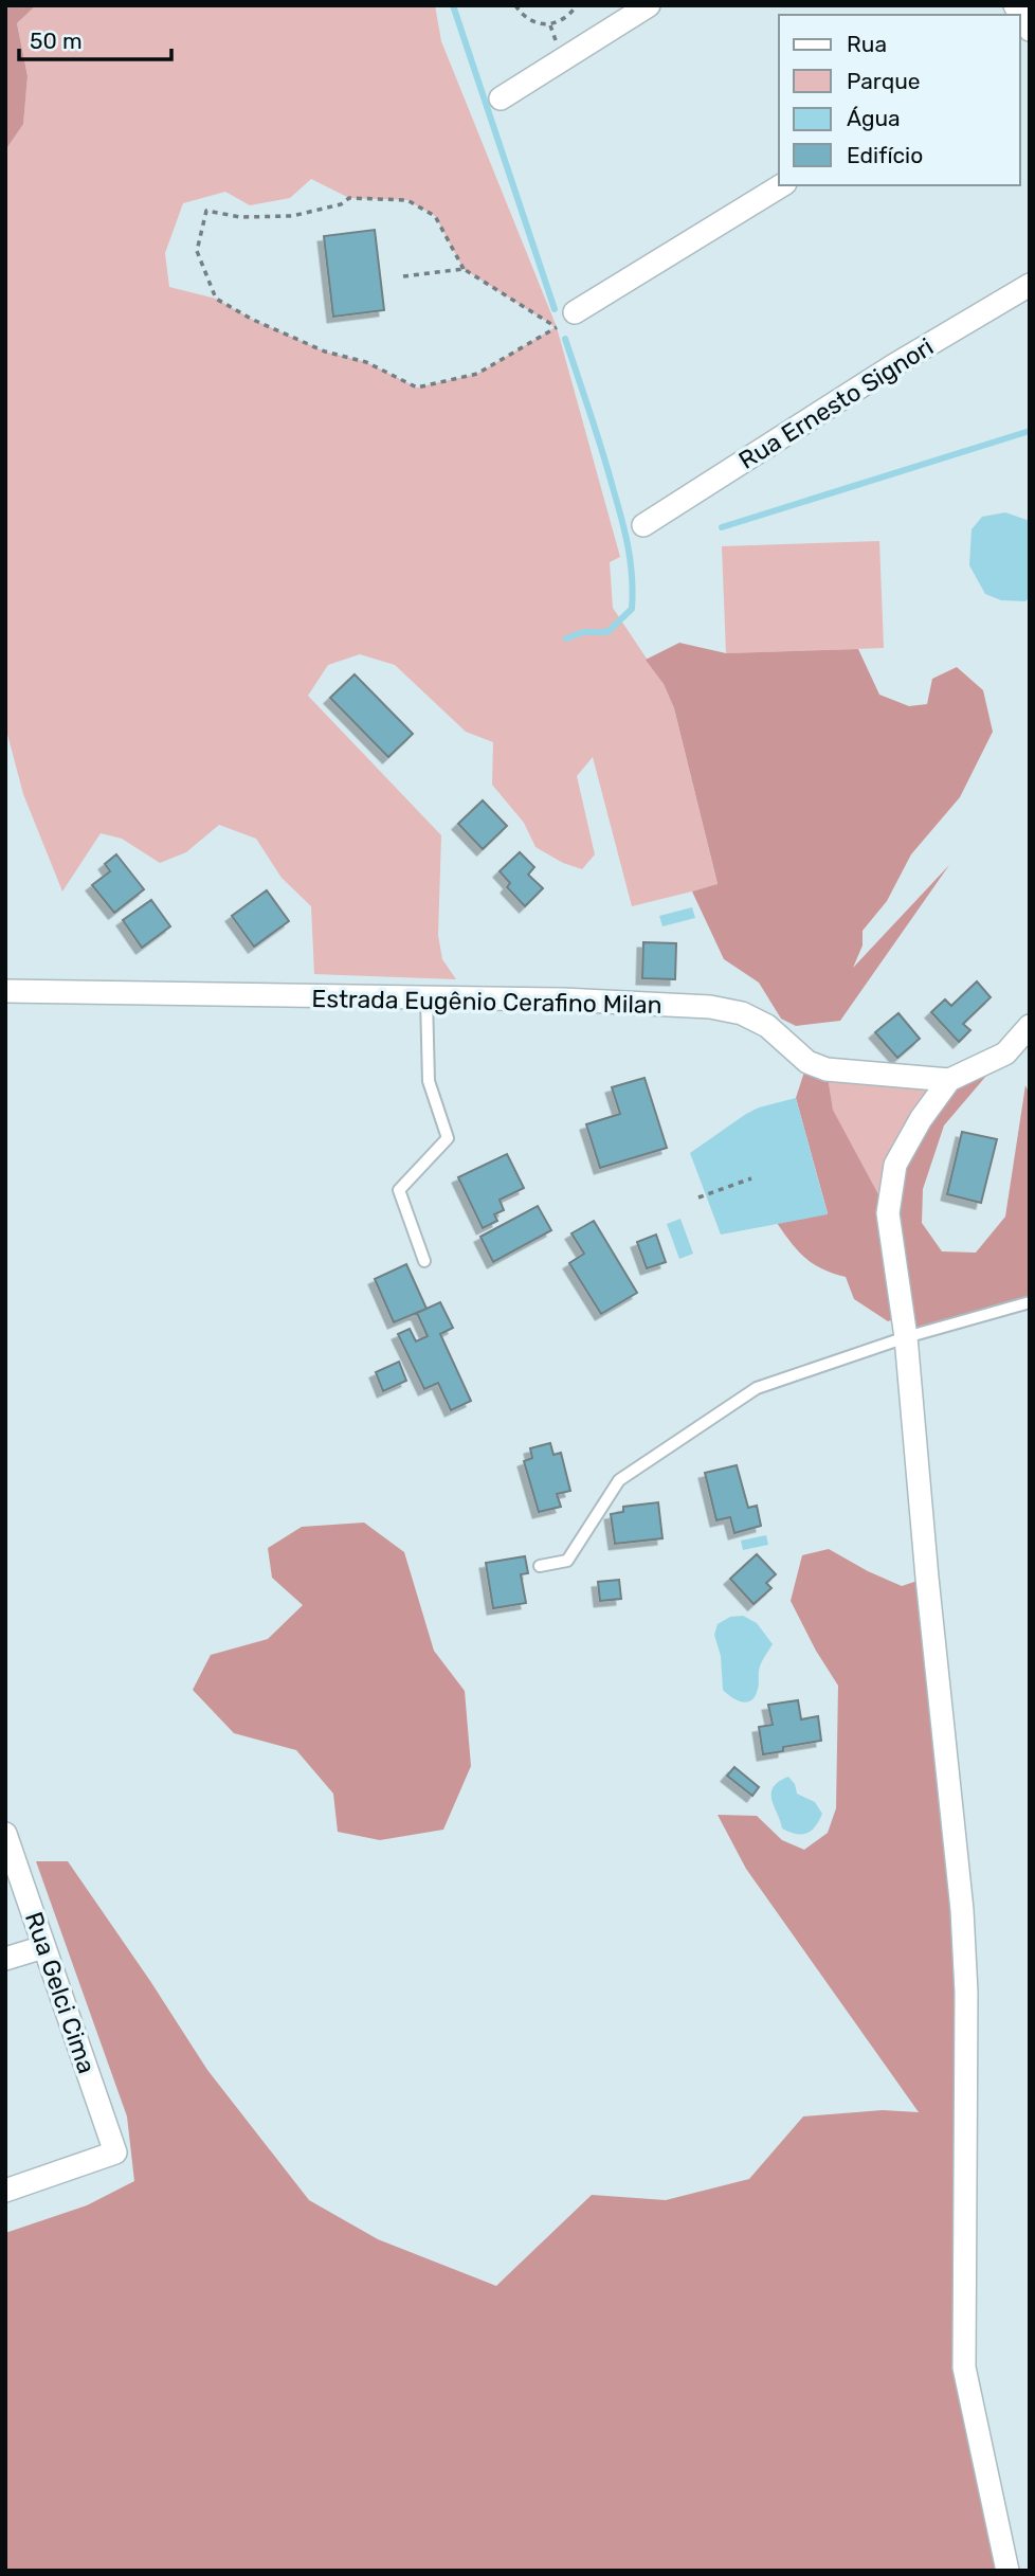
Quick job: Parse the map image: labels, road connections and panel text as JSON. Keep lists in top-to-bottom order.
{
  "streets": {
    "street": ["Rua Ernesto Signori", "Estrada Eugênio Cerafino Milan", "Rua Gelci Cima"]
  },
  "legend": [
    "Rua",
    "Parque",
    "Água",
    "Edifício"
  ],
  "scale_bar": "50 m"
}
